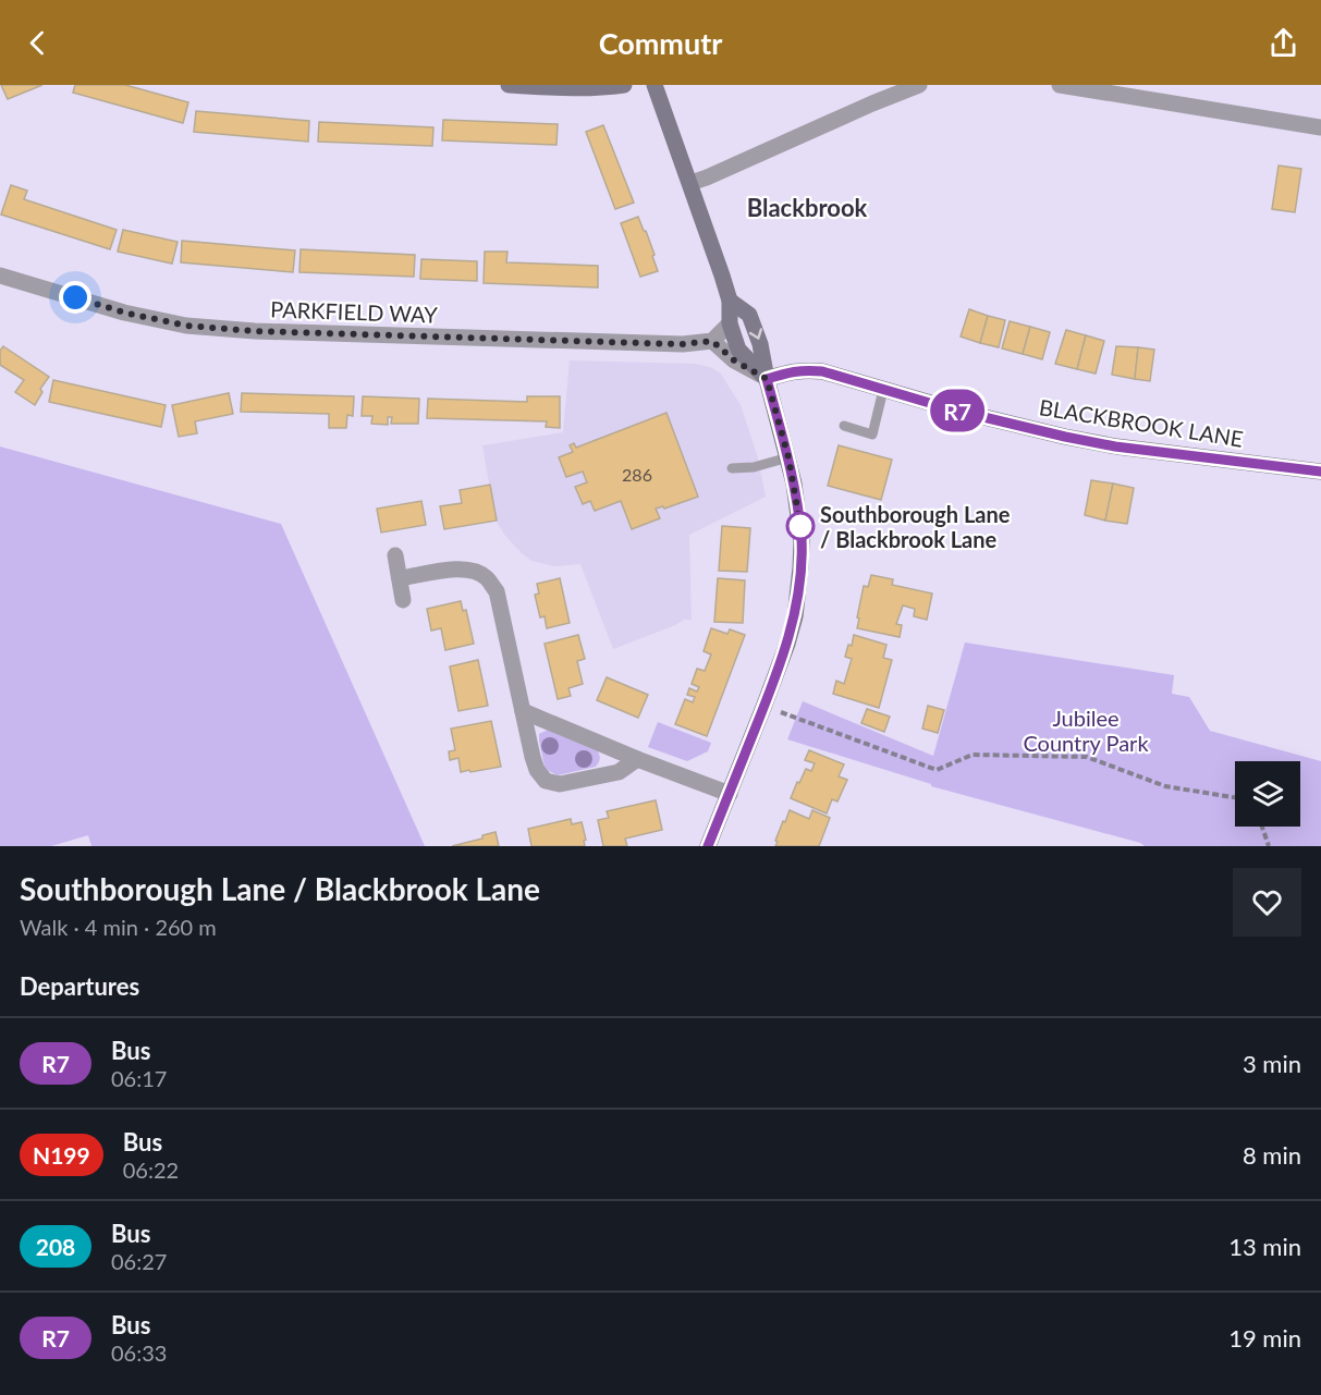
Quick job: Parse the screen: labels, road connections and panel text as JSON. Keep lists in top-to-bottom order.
{
  "streets": {
    "street": ["PARKFIELD WAY", "BLACKBROOK LANE"]
  },
  "districts": ["Blackbrook"],
  "parks": ["Jubilee Country Park"],
  "places": ["Southborough Lane / Blackbrook Lane"],
  "lines": ["bus line R7"],
  "house_numbers": ["286"],
  "page": {
    "header": "Commutr",
    "on_map": "R7",
    "heading": [
      ["Southborough Lane / Blackbrook Lane", "Walk · 4 min · 260 m"],
      "Departures"
    ],
    "list": [
      {
        "mark": "R7",
        "name": "Bus",
        "note": "06:17",
        "value": "3 min"
      },
      {
        "mark": "N199",
        "name": "Bus",
        "note": "06:22",
        "value": "8 min"
      },
      {
        "mark": "208",
        "name": "Bus",
        "note": "06:27",
        "value": "13 min"
      },
      {
        "mark": "R7",
        "name": "Bus",
        "note": "06:33",
        "value": "19 min"
      }
    ]
  }
}
